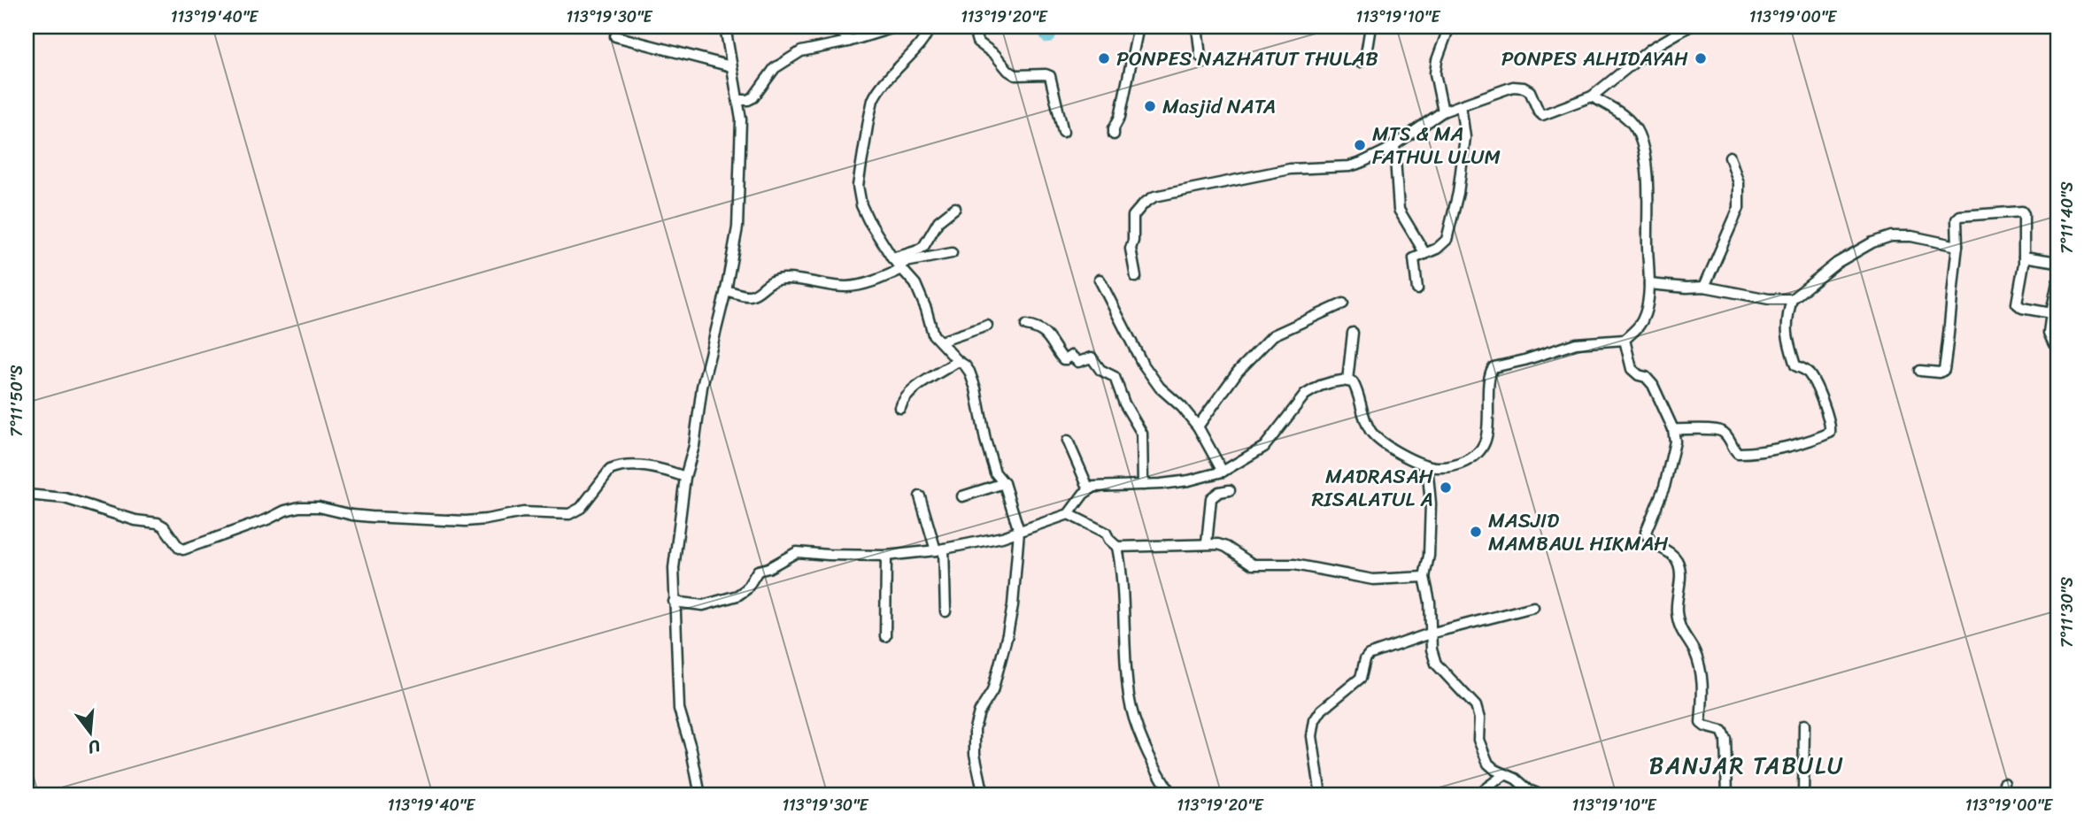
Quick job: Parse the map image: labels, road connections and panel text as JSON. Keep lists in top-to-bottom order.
{
  "districts": ["BANJAR TABULU"],
  "places": [
    "PONPES NAZHATUT THULAB",
    "PONPES ALHIDAYAH",
    "Masjid NATA",
    "MTS & MA FATHUL ULUM",
    "MADRASAH RISALATUL A",
    "MASJID MAMBAUL HIKMAH"
  ],
  "north": "bottom",
  "coordinates": [
    "113°19'40\"E",
    "113°19'30\"E",
    "113°19'20\"E",
    "113°19'10\"E",
    "113°19'00\"E",
    "7°11'40\"S",
    "7°11'50\"S",
    "7°11'30\"S"
  ]
}
